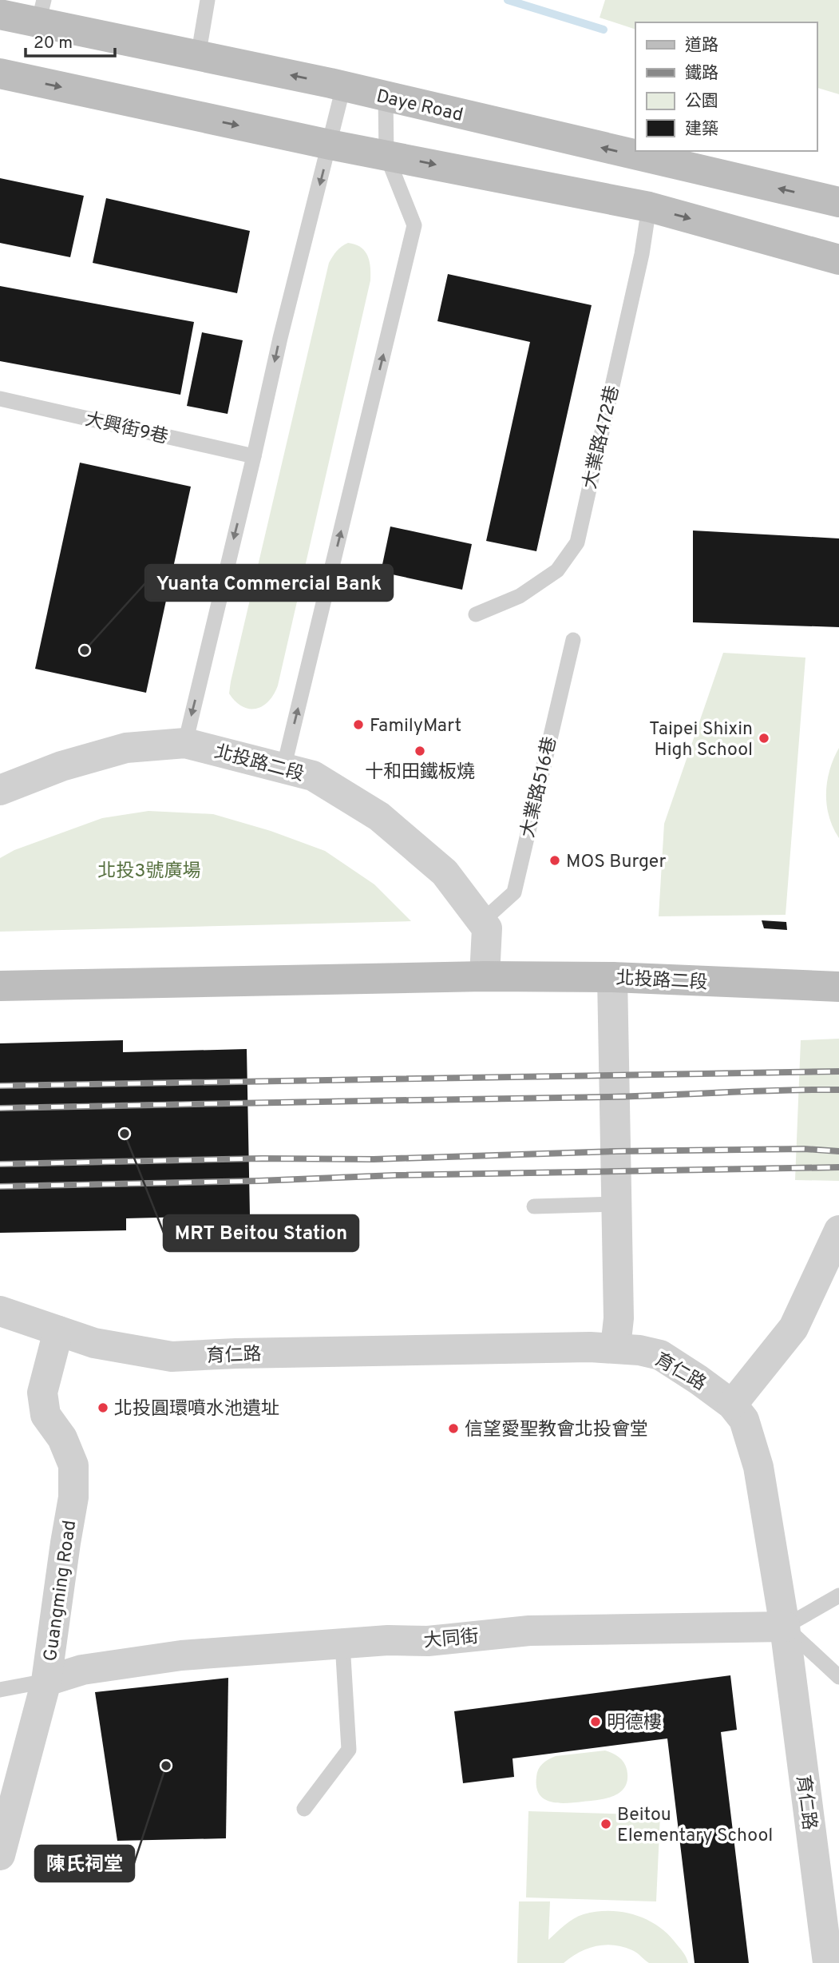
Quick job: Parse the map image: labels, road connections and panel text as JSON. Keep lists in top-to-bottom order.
{
  "streets": {
    "main road": ["Daye Road", "北投路二段"],
    "street": ["育仁路", "Guangming Road", "大同街"],
    "lane": ["大興街9巷", "大業路472巷", "大業路516巷"]
  },
  "crossings": [
    ["北投路二段", "大業路516巷"],
    ["育仁路", "Guangming Road"],
    ["育仁路", "大同街"],
    ["Guangming Road", "大同街"]
  ],
  "parks": ["北投3號廣場"],
  "places": [
    "Yuanta Commercial Bank",
    "FamilyMart",
    "Taipei Shixin High School",
    "十和田鐵板燒",
    "MOS Burger",
    "MRT Beitou Station",
    "北投圓環噴水池遺址",
    "信望愛聖教會北投會堂",
    "明德樓",
    "陳氏祠堂",
    "Beitou Elementary School"
  ],
  "legend": [
    "道路",
    "鐵路",
    "公園",
    "建築"
  ],
  "scale_bar": "20 m"
}
